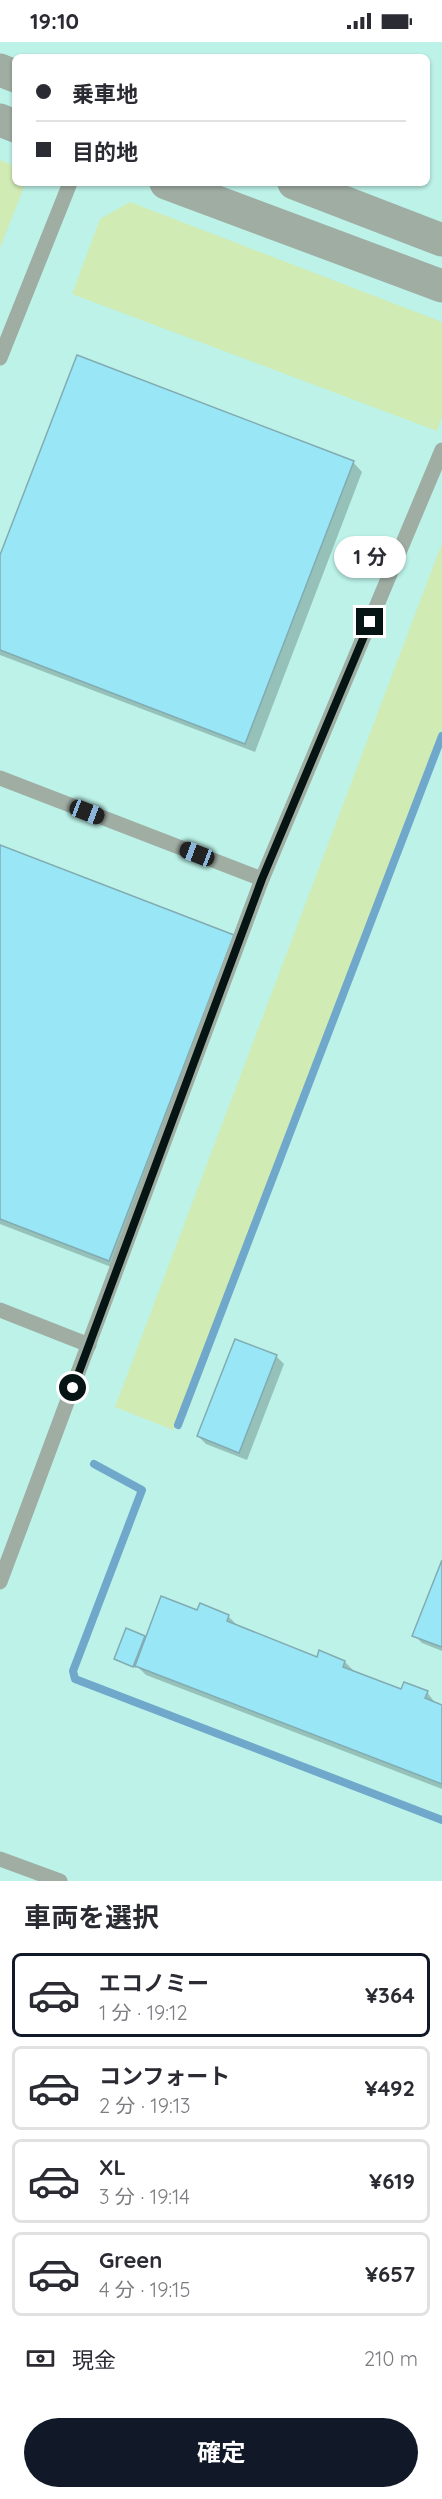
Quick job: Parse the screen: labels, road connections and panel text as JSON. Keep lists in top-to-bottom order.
{
  "page": {
    "status": "19:10",
    "banner": ["乗車地", "目的地"],
    "bubble": "1 分",
    "heading": "車両を選択",
    "list": [
      {
        "name": "エコノミー",
        "note": "1 分 · 19:12",
        "value": "¥364"
      },
      {
        "name": "コンフォート",
        "note": "2 分 · 19:13",
        "value": "¥492"
      },
      {
        "name": "XL",
        "note": "3 分 · 19:14",
        "value": "¥619"
      },
      {
        "name": "Green",
        "note": "4 分 · 19:15",
        "value": "¥657"
      }
    ],
    "pay": ["現金", "210 m"],
    "buttons": "確定"
  }
}
